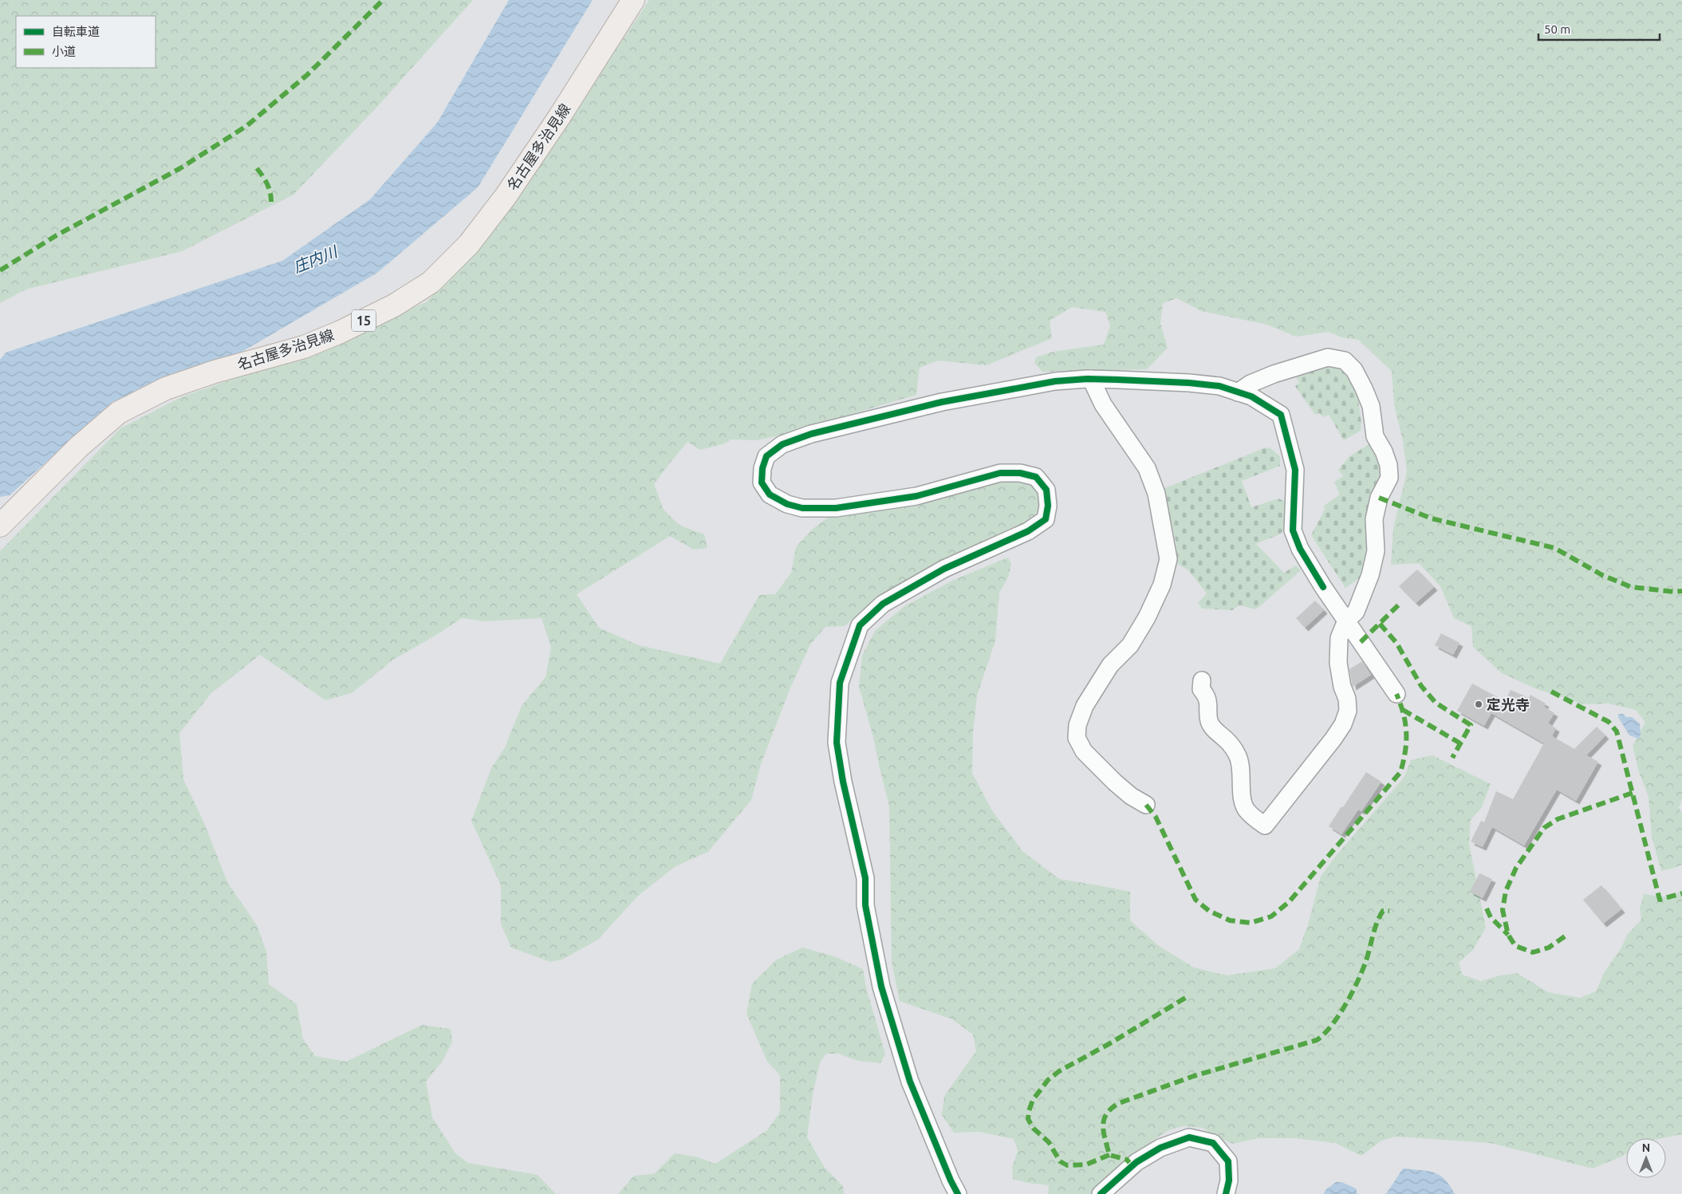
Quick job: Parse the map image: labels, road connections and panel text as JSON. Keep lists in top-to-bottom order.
{
  "streets": {
    "main road": ["名古屋多治見線", "15"]
  },
  "water": ["庄内川"],
  "places": ["定光寺"],
  "legend": ["自転車道", "小道"],
  "scale_bar": "50 m",
  "north": "top"
}
